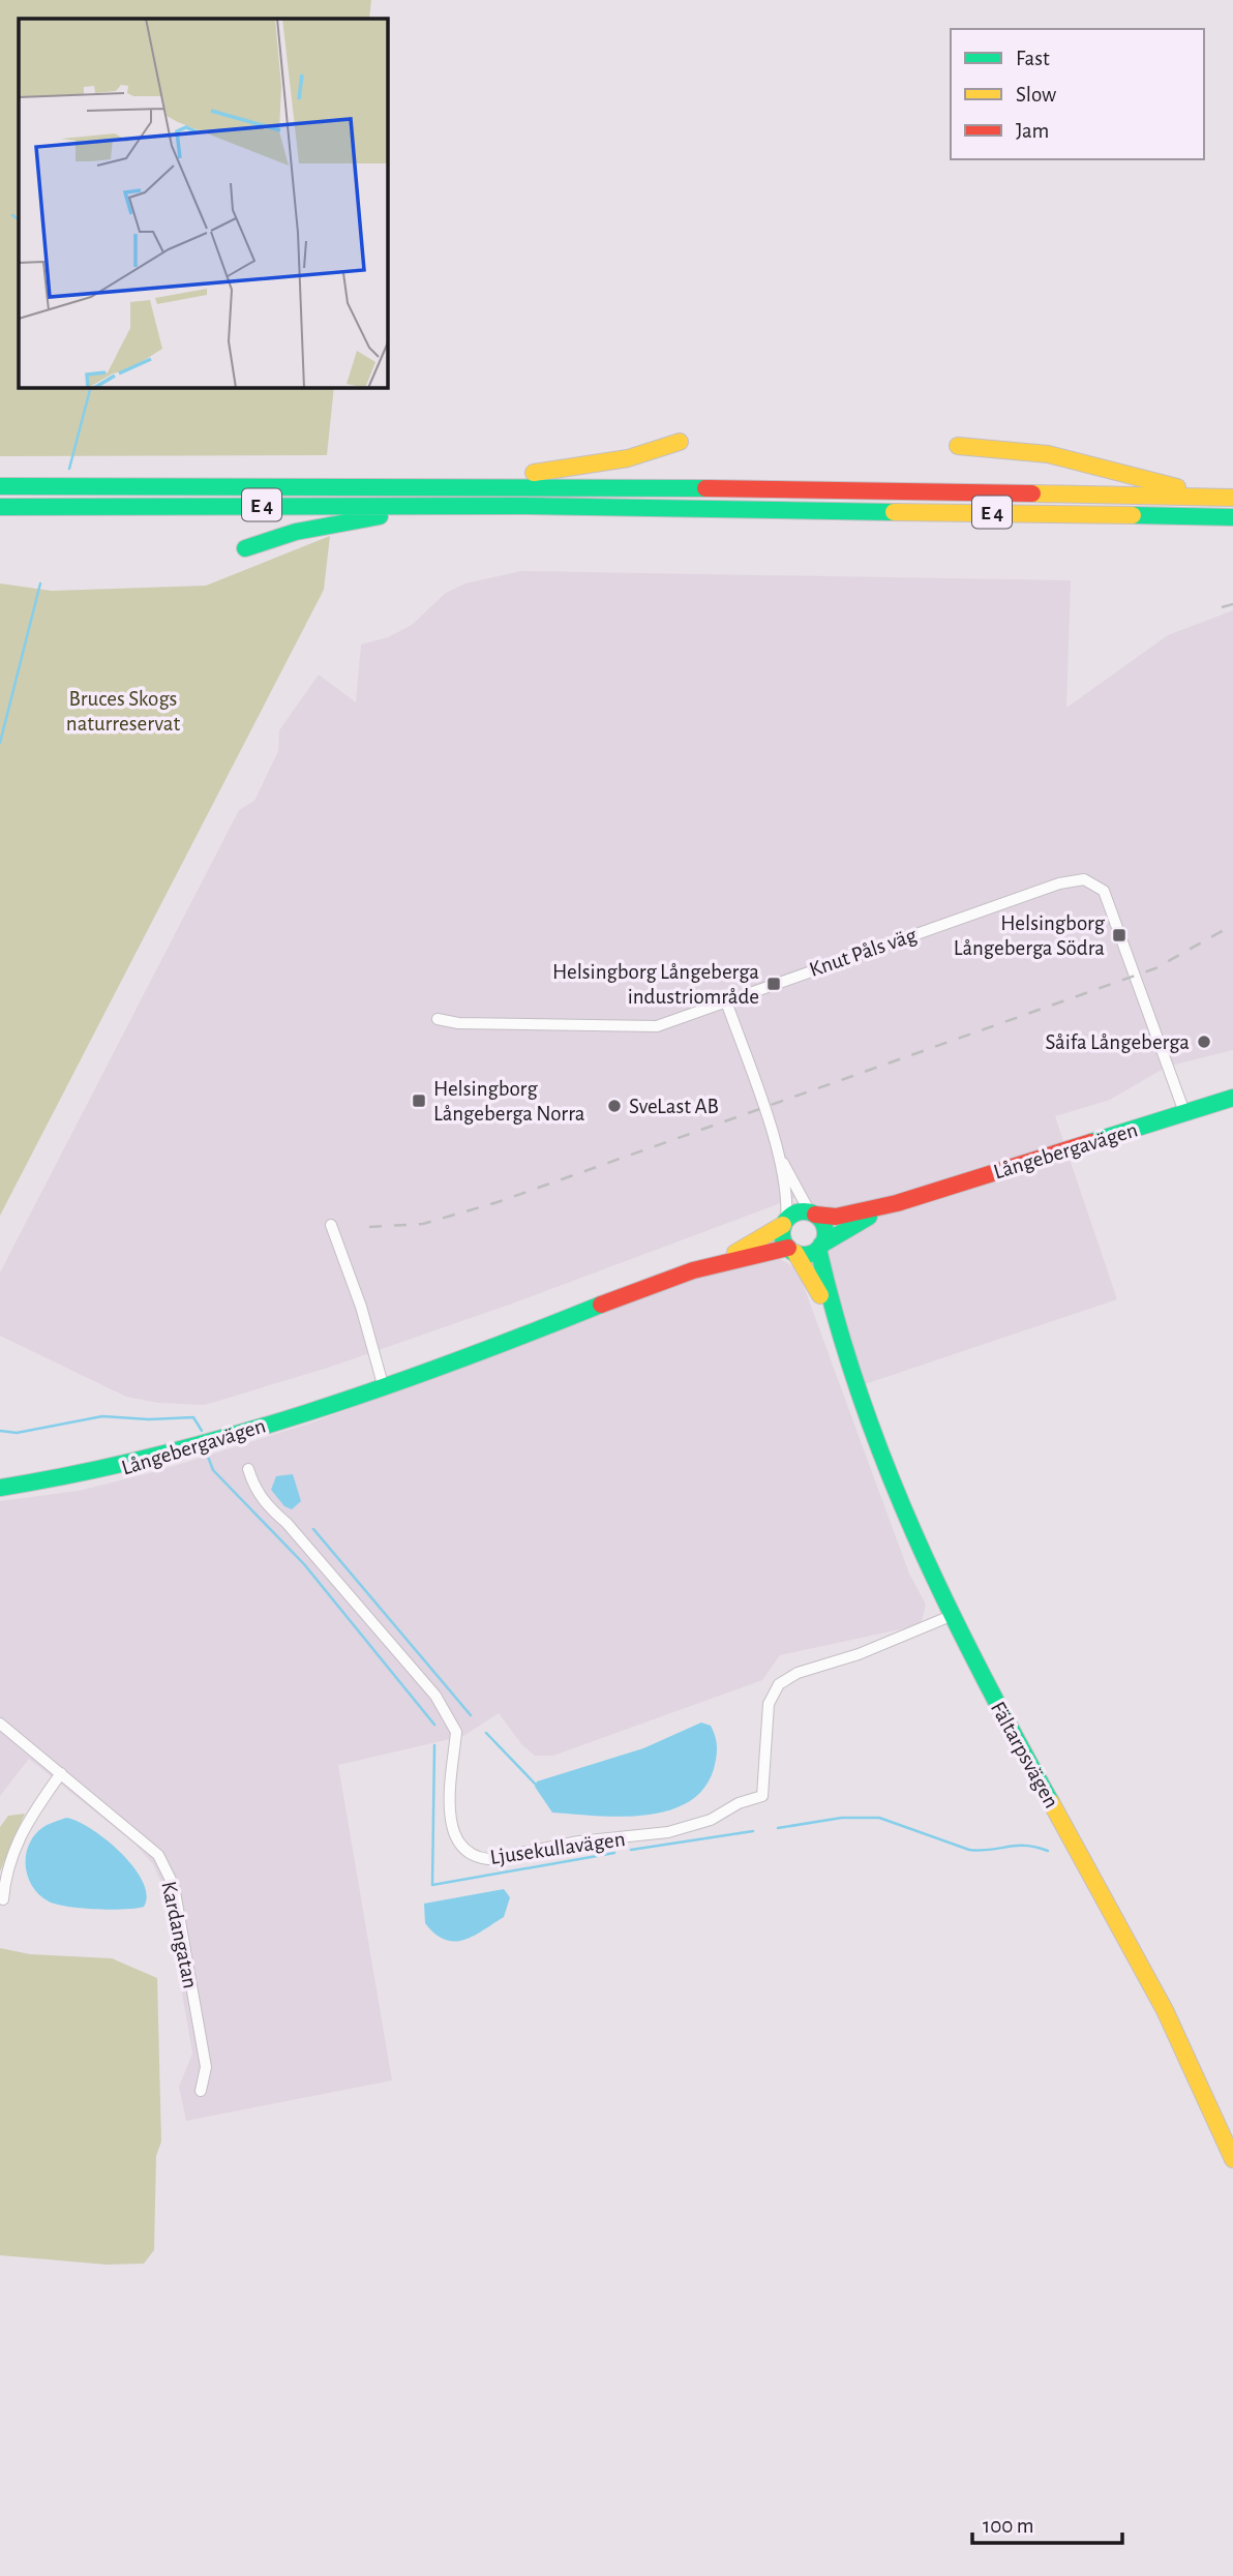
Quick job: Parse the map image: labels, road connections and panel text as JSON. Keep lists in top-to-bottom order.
{
  "streets": {
    "main road": ["E 4", "Långebergavägen", "Fältarpsvägen"],
    "street": ["Knut Påls väg", "Ljusekullavägen", "Kardangatan"]
  },
  "crossings": [
    ["Knut Påls väg", "Långebergavägen"],
    ["Långebergavägen", "Fältarpsvägen"],
    ["Fältarpsvägen", "Ljusekullavägen"]
  ],
  "parks": ["Bruces Skogs naturreservat"],
  "places": {
    "transit": ["Helsingborg Långeberga Södra", "Helsingborg Långeberga industriområde", "Helsingborg Långeberga Norra"],
    "other": ["Såifa Långeberga", "SveLast AB"]
  },
  "legend": ["Fast", "Slow", "Jam"],
  "scale_bar": "100 m"
}
